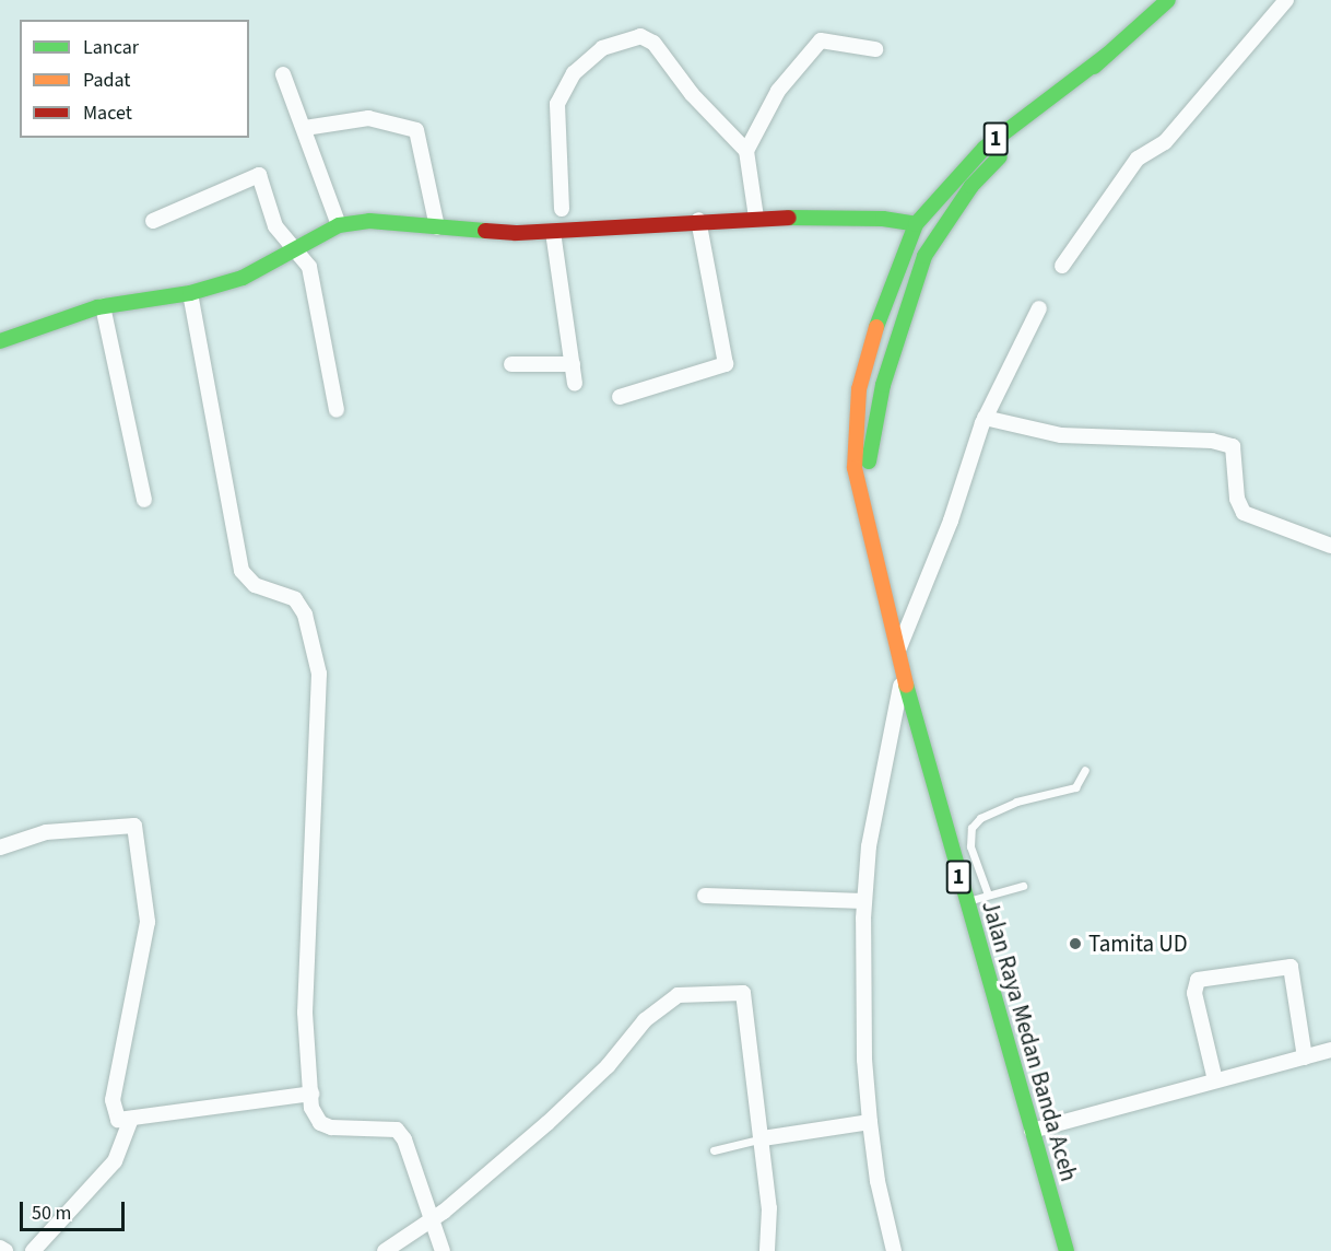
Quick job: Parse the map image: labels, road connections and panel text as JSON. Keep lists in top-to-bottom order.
{
  "streets": {
    "main road": ["1", "Jalan Raya Medan Banda Aceh"]
  },
  "places": ["Tamita UD"],
  "legend": ["Lancar", "Padat", "Macet"],
  "scale_bar": "50 m"
}
